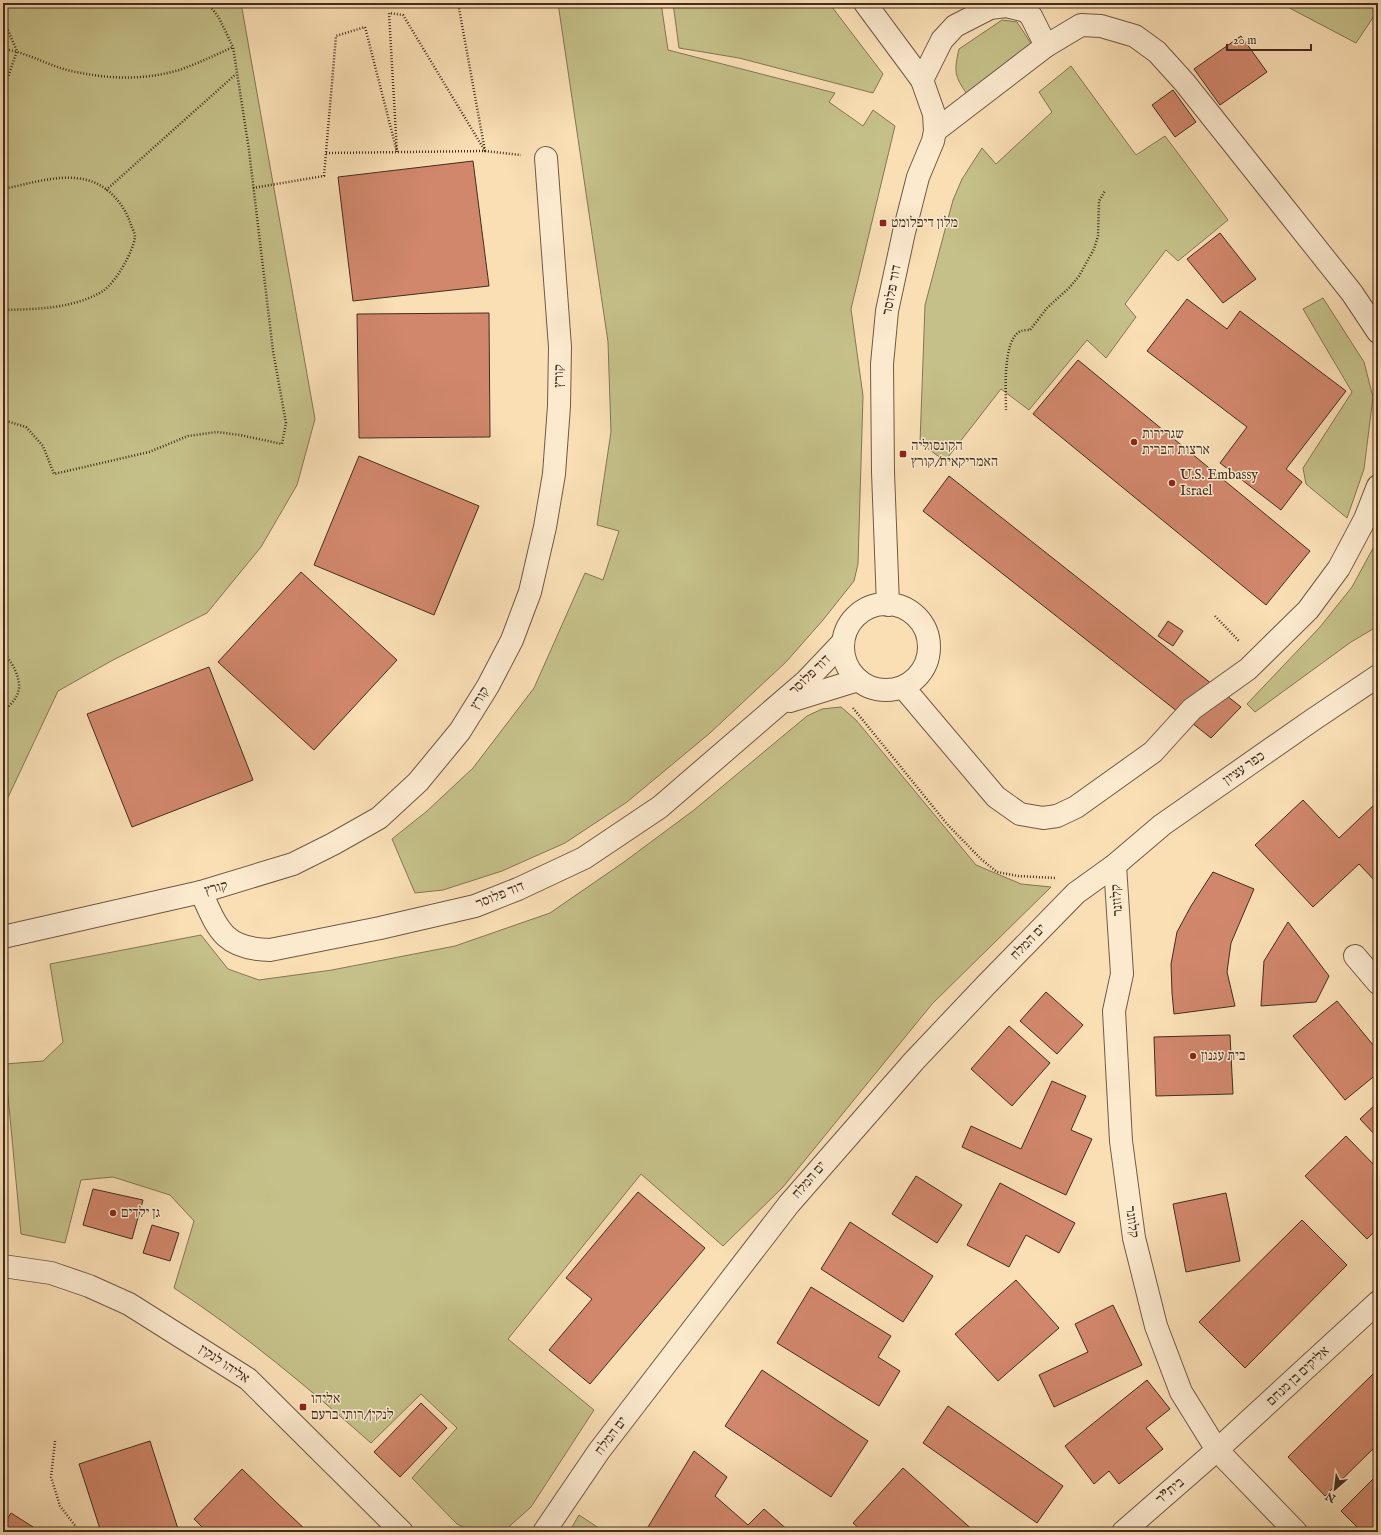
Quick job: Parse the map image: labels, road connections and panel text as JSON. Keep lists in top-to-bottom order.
{
  "streets": {
    "street": [
      "דוד פלוסר",
      "קורץ",
      "כפר עציון",
      "קלוזנר",
      "ים המלח",
      "אליהו לנקין",
      "אליקים בן מנחם",
      "בית\"ר"
    ]
  },
  "crossings": [
    ["דוד פלוסר", "קורץ"],
    ["כפר עציון", "קלוזנר"],
    ["כפר עציון", "ים המלח"],
    ["קלוזנר", "ים המלח"],
    ["קלוזנר", "אליקים בן מנחם"],
    ["קלוזנר", "בית\"ר"],
    ["אליקים בן מנחם", "בית\"ר"]
  ],
  "places": {
    "transit": ["מלון דיפלומט", "הקונסוליה האמריקאית/קורץ", "אליהו לנקין/רותי ברעם"],
    "other": [
      "שגרירות ארצות הברית",
      "U.S. Embassy Israel",
      "בית עגנון",
      "גן ילדים"
    ]
  },
  "scale_bar": "20 m",
  "north": "bottom left"
}
